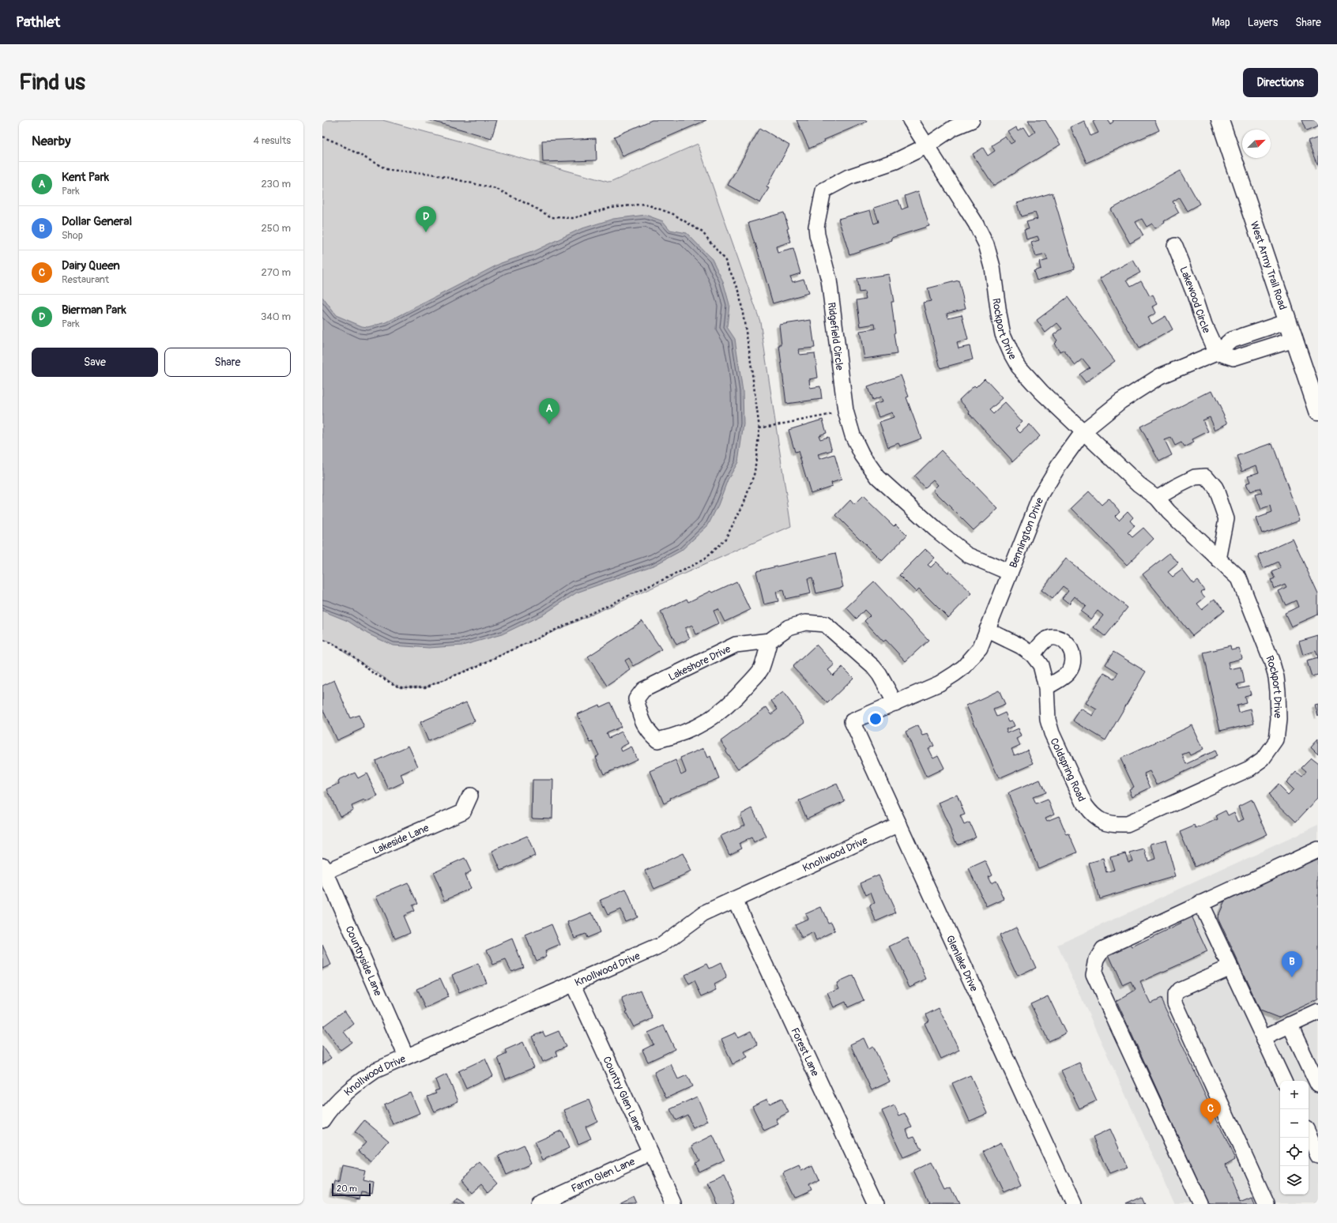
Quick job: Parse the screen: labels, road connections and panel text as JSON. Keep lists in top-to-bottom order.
{
  "streets": {
    "main road": ["West Army Trail Road"],
    "street": [
      "Lakewood Circle",
      "Rockport Drive",
      "Ridgefield Circle",
      "Bennington Drive",
      "Lakeshore Drive",
      "Coldspring Road",
      "Lakeside Lane",
      "Knollwood Drive",
      "Countryside Lane",
      "Glenlake Drive",
      "Forest Lane",
      "Country Glen Lane",
      "Farm Glen Lane"
    ]
  },
  "crossings": [
    ["West Army Trail Road", "Bennington Drive"],
    ["Lakewood Circle", "Bennington Drive"],
    ["Rockport Drive", "Ridgefield Circle"],
    ["Rockport Drive", "Bennington Drive"],
    ["Rockport Drive", "Coldspring Road"],
    ["Ridgefield Circle", "Bennington Drive"],
    ["Bennington Drive", "Coldspring Road"],
    ["Bennington Drive", "Glenlake Drive"],
    ["Lakeside Lane", "Countryside Lane"],
    ["Knollwood Drive", "Countryside Lane"],
    ["Knollwood Drive", "Glenlake Drive"],
    ["Knollwood Drive", "Forest Lane"],
    ["Knollwood Drive", "Country Glen Lane"],
    ["Country Glen Lane", "Farm Glen Lane"]
  ],
  "scale_bar": "20 m",
  "north": "top right",
  "page": {
    "header": "Pathlet",
    "nav": ["Map", "Layers", "Share"],
    "buttons": [
      "Directions",
      ["Save", "Share"]
    ],
    "title": "Find us",
    "heading": ["Nearby", "4 results"],
    "list": [
      {
        "mark": "A",
        "name": "Kent Park",
        "note": "Park",
        "value": "230 m"
      },
      {
        "mark": "B",
        "name": "Dollar General",
        "note": "Shop",
        "value": "250 m"
      },
      {
        "mark": "C",
        "name": "Dairy Queen",
        "note": "Restaurant",
        "value": "270 m"
      },
      {
        "mark": "D",
        "name": "Bierman Park",
        "note": "Park",
        "value": "340 m"
      }
    ],
    "pins": [
      "D",
      "A",
      "B",
      "C"
    ],
    "map_buttons": ["+", "−"],
    "scale": "20 m"
  }
}
